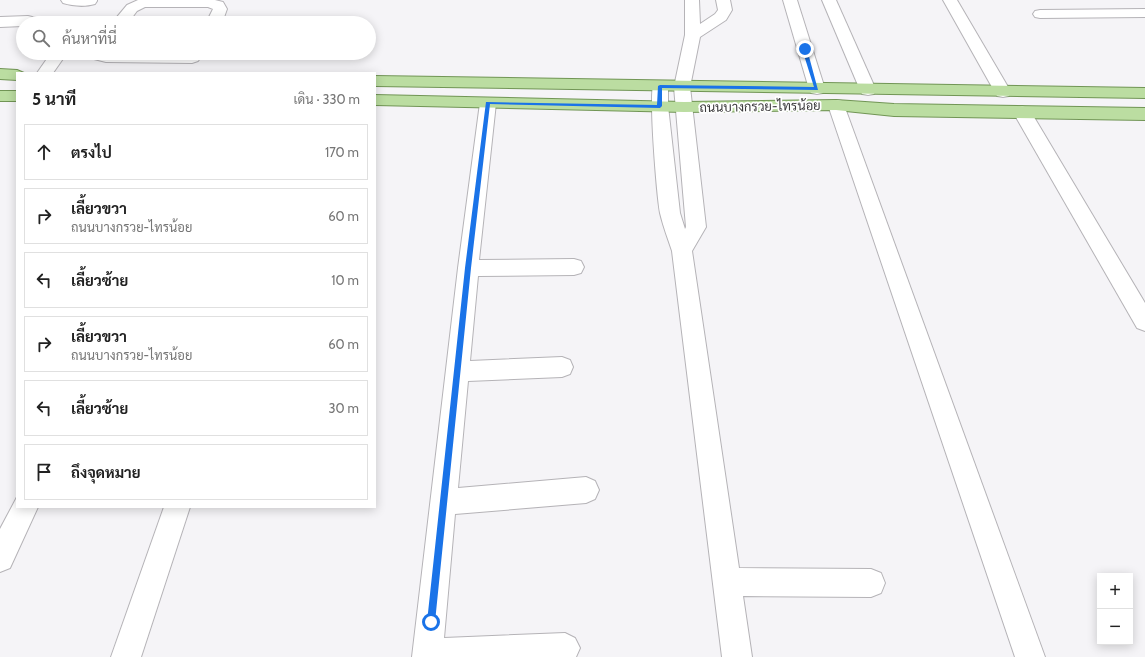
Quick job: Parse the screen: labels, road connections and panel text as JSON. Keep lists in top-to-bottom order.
{
  "streets": {
    "main road": ["ถนนบางกรวย-ไทรน้อย"]
  },
  "page": {
    "search": "ค้นหาที่นี่",
    "heading": ["5 นาที", "เดิน · 330 m"],
    "list": [
      ["ตรงไป", "170 m"],
      ["เลี้ยวขวา", "ถนนบางกรวย-ไทรน้อย", "60 m"],
      ["เลี้ยวซ้าย", "10 m"],
      ["เลี้ยวขวา", "ถนนบางกรวย-ไทรน้อย", "60 m"],
      ["เลี้ยวซ้าย", "30 m"],
      "ถึงจุดหมาย"
    ],
    "map_buttons": ["+", "−"]
  }
}
